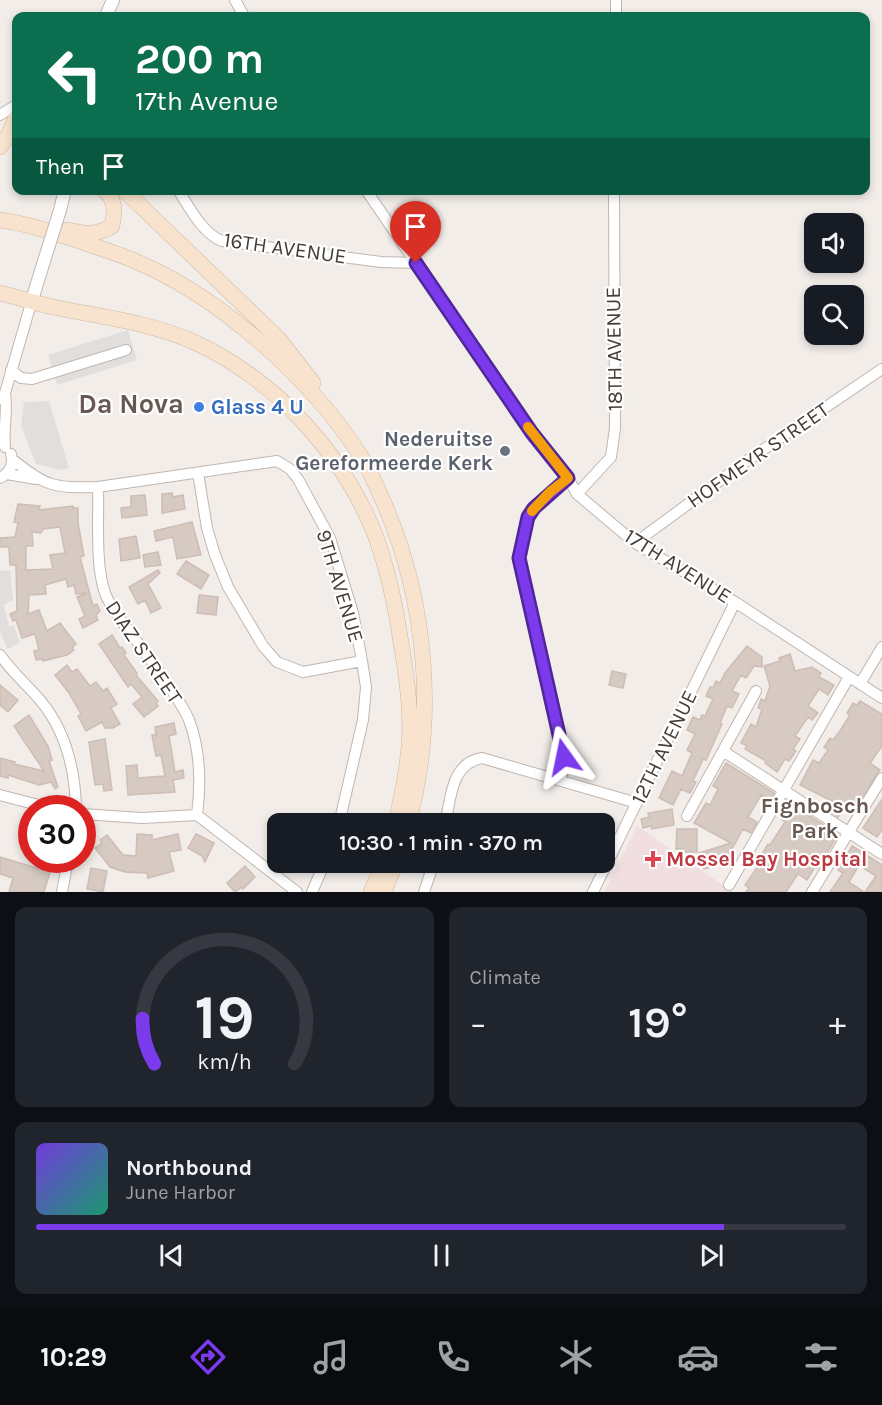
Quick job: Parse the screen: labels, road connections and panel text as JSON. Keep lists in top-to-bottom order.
{
  "streets": {
    "street": [
      "16TH AVENUE",
      "18TH AVENUE",
      "HOFMEYR STREET",
      "17TH AVENUE",
      "9TH AVENUE",
      "DIAZ STREET",
      "12TH AVENUE"
    ]
  },
  "crossings": [
    ["16TH AVENUE", "17TH AVENUE"],
    ["18TH AVENUE", "17TH AVENUE"],
    ["HOFMEYR STREET", "17TH AVENUE"],
    ["17TH AVENUE", "12TH AVENUE"],
    ["9TH AVENUE", "DIAZ STREET"]
  ],
  "districts": ["Da Nova", "Fignbosch Park"],
  "places": {
    "other": ["Glass 4 U", "Nederuitse Gereformeerde Kerk"],
    "health": ["Mossel Bay Hospital"]
  },
  "page": {
    "turn": ["200 m", "17th Avenue"],
    "then": "Then",
    "limit": "30",
    "trip": "10:30 · 1 min · 370 m",
    "tile": "Climate",
    "heat": ["−", "19°", "+"],
    "song": ["Northbound", "June Harbor"],
    "tabs": "10:29",
    "gauge": ["19", "km/h"]
  }
}
